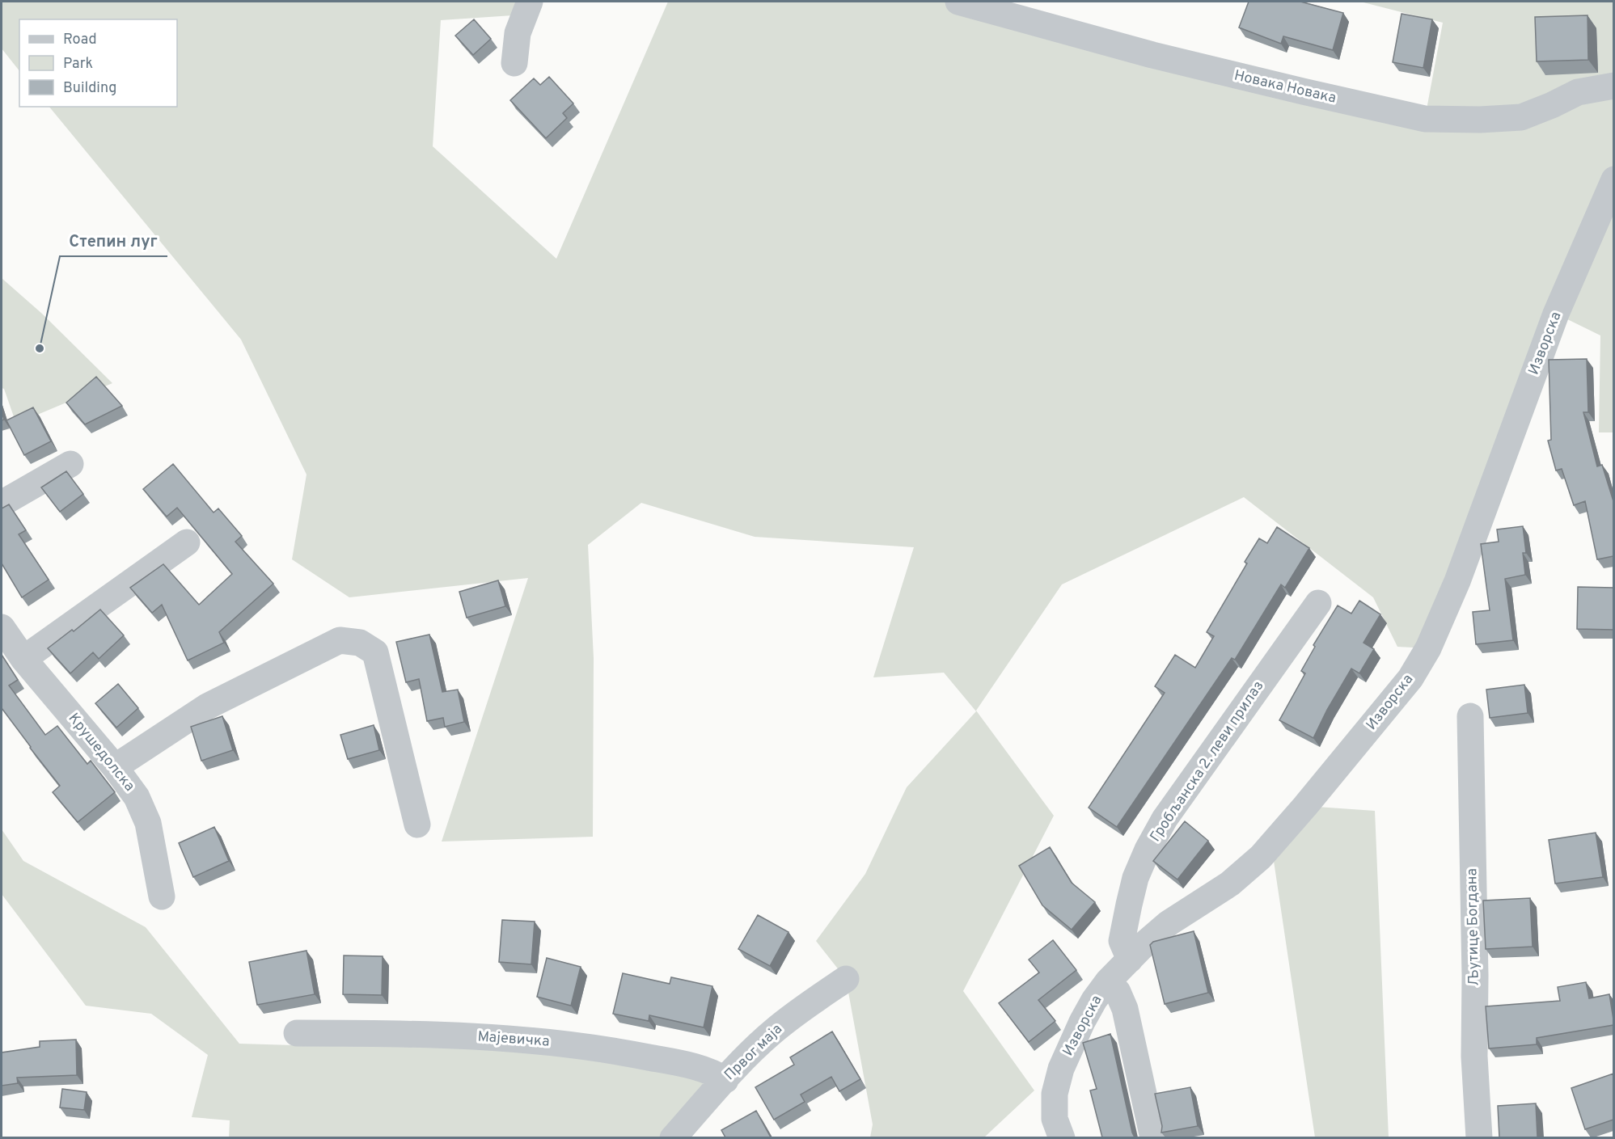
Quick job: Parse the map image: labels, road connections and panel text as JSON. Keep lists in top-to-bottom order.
{
  "streets": {
    "street": [
      "Новака Новака",
      "Изворска",
      "Крушедолска",
      "Гробљанска 2. леви прилаз",
      "Љутице Богдана",
      "Мајевичка",
      "Првог маја"
    ]
  },
  "crossings": [
    ["Изворска", "Гробљанска 2. леви прилаз"],
    ["Мајевичка", "Првог маја"]
  ],
  "places": ["Степин луг"],
  "legend": ["Road", "Park", "Building"]
}
